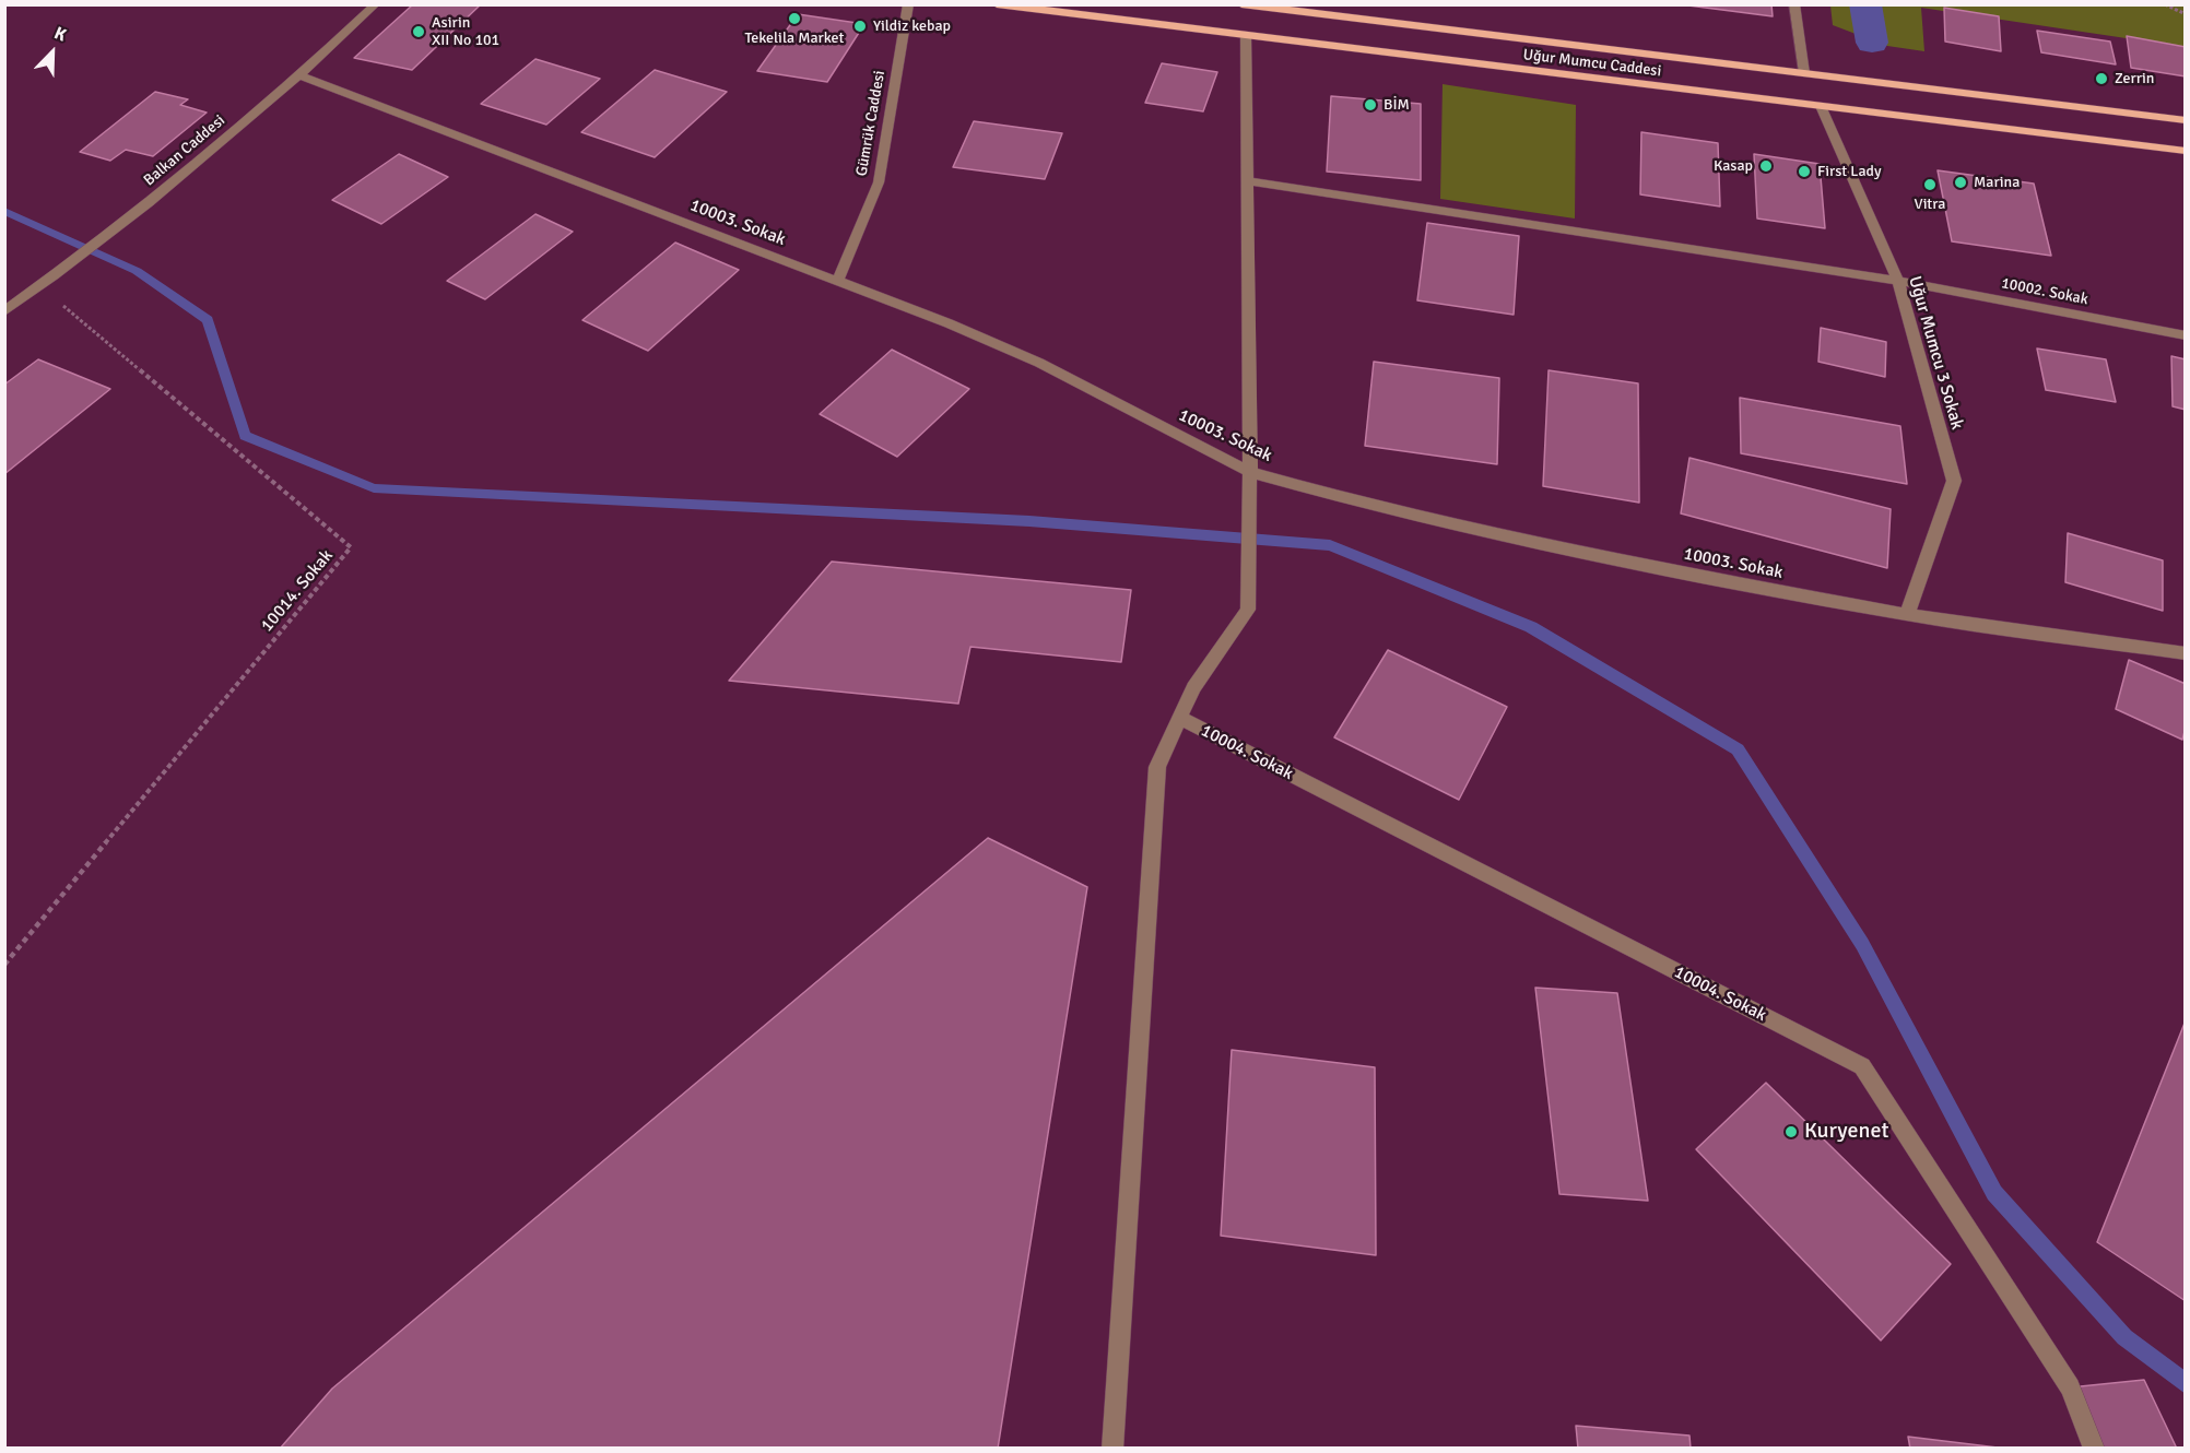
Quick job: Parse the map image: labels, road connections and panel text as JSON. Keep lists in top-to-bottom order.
{
  "streets": {
    "main road": ["Uğur Mumcu Caddesi"],
    "street": [
      "Gümrük Caddesi",
      "Balkan Caddesi",
      "10003. Sokak",
      "10002. Sokak",
      "Uğur Mumcu 3 Sokak",
      "10004. Sokak"
    ],
    "path": ["10014. Sokak"]
  },
  "crossings": [
    ["Uğur Mumcu Caddesi", "Uğur Mumcu 3 Sokak"],
    ["Gümrük Caddesi", "10003. Sokak"],
    ["Balkan Caddesi", "10003. Sokak"],
    ["Balkan Caddesi", "10014. Sokak"],
    ["10003. Sokak", "Uğur Mumcu 3 Sokak"],
    ["10002. Sokak", "Uğur Mumcu 3 Sokak"]
  ],
  "places": [
    "Tekelila Market",
    "Yildiz kebap",
    "Asirin XII No 101",
    "Zerrin",
    "BİM",
    "Kasap",
    "First Lady",
    "Marina",
    "Vitra",
    "Kuryenet"
  ],
  "north": "top right"
}
